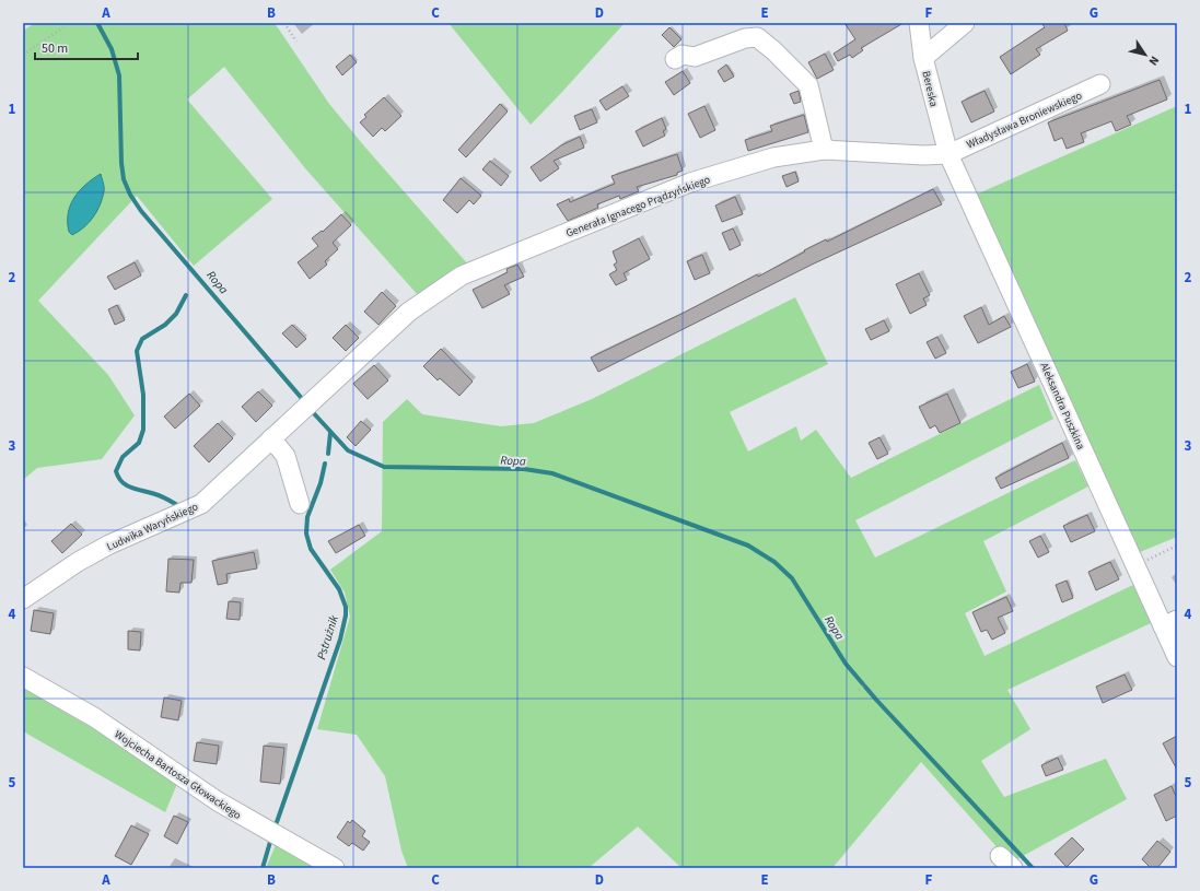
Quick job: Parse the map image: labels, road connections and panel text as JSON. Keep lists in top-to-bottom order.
{
  "streets": {
    "street": [
      "Bereska",
      "Władysława Broniewskiego",
      "Generała Ignacego Prądzyńskiego",
      "Aleksandra Puszkina",
      "Ludwika Waryńskiego",
      "Wojciecha Bartosza Głowackiego"
    ]
  },
  "crossings": [
    ["Bereska", "Władysława Broniewskiego"],
    ["Bereska", "Generała Ignacego Prądzyńskiego"],
    ["Bereska", "Aleksandra Puszkina"],
    ["Władysława Broniewskiego", "Generała Ignacego Prądzyńskiego"],
    ["Władysława Broniewskiego", "Aleksandra Puszkina"],
    ["Generała Ignacego Prądzyńskiego", "Aleksandra Puszkina"],
    ["Generała Ignacego Prądzyńskiego", "Ludwika Waryńskiego"]
  ],
  "water": ["Ropa", "Pstrużnik"],
  "scale_bar": "50 m",
  "north": "bottom right",
  "grid": {
    "columns": [
      "A",
      "B",
      "C",
      "D",
      "E",
      "F",
      "G"
    ],
    "rows": [
      "1",
      "2",
      "3",
      "4",
      "5"
    ]
  }
}
